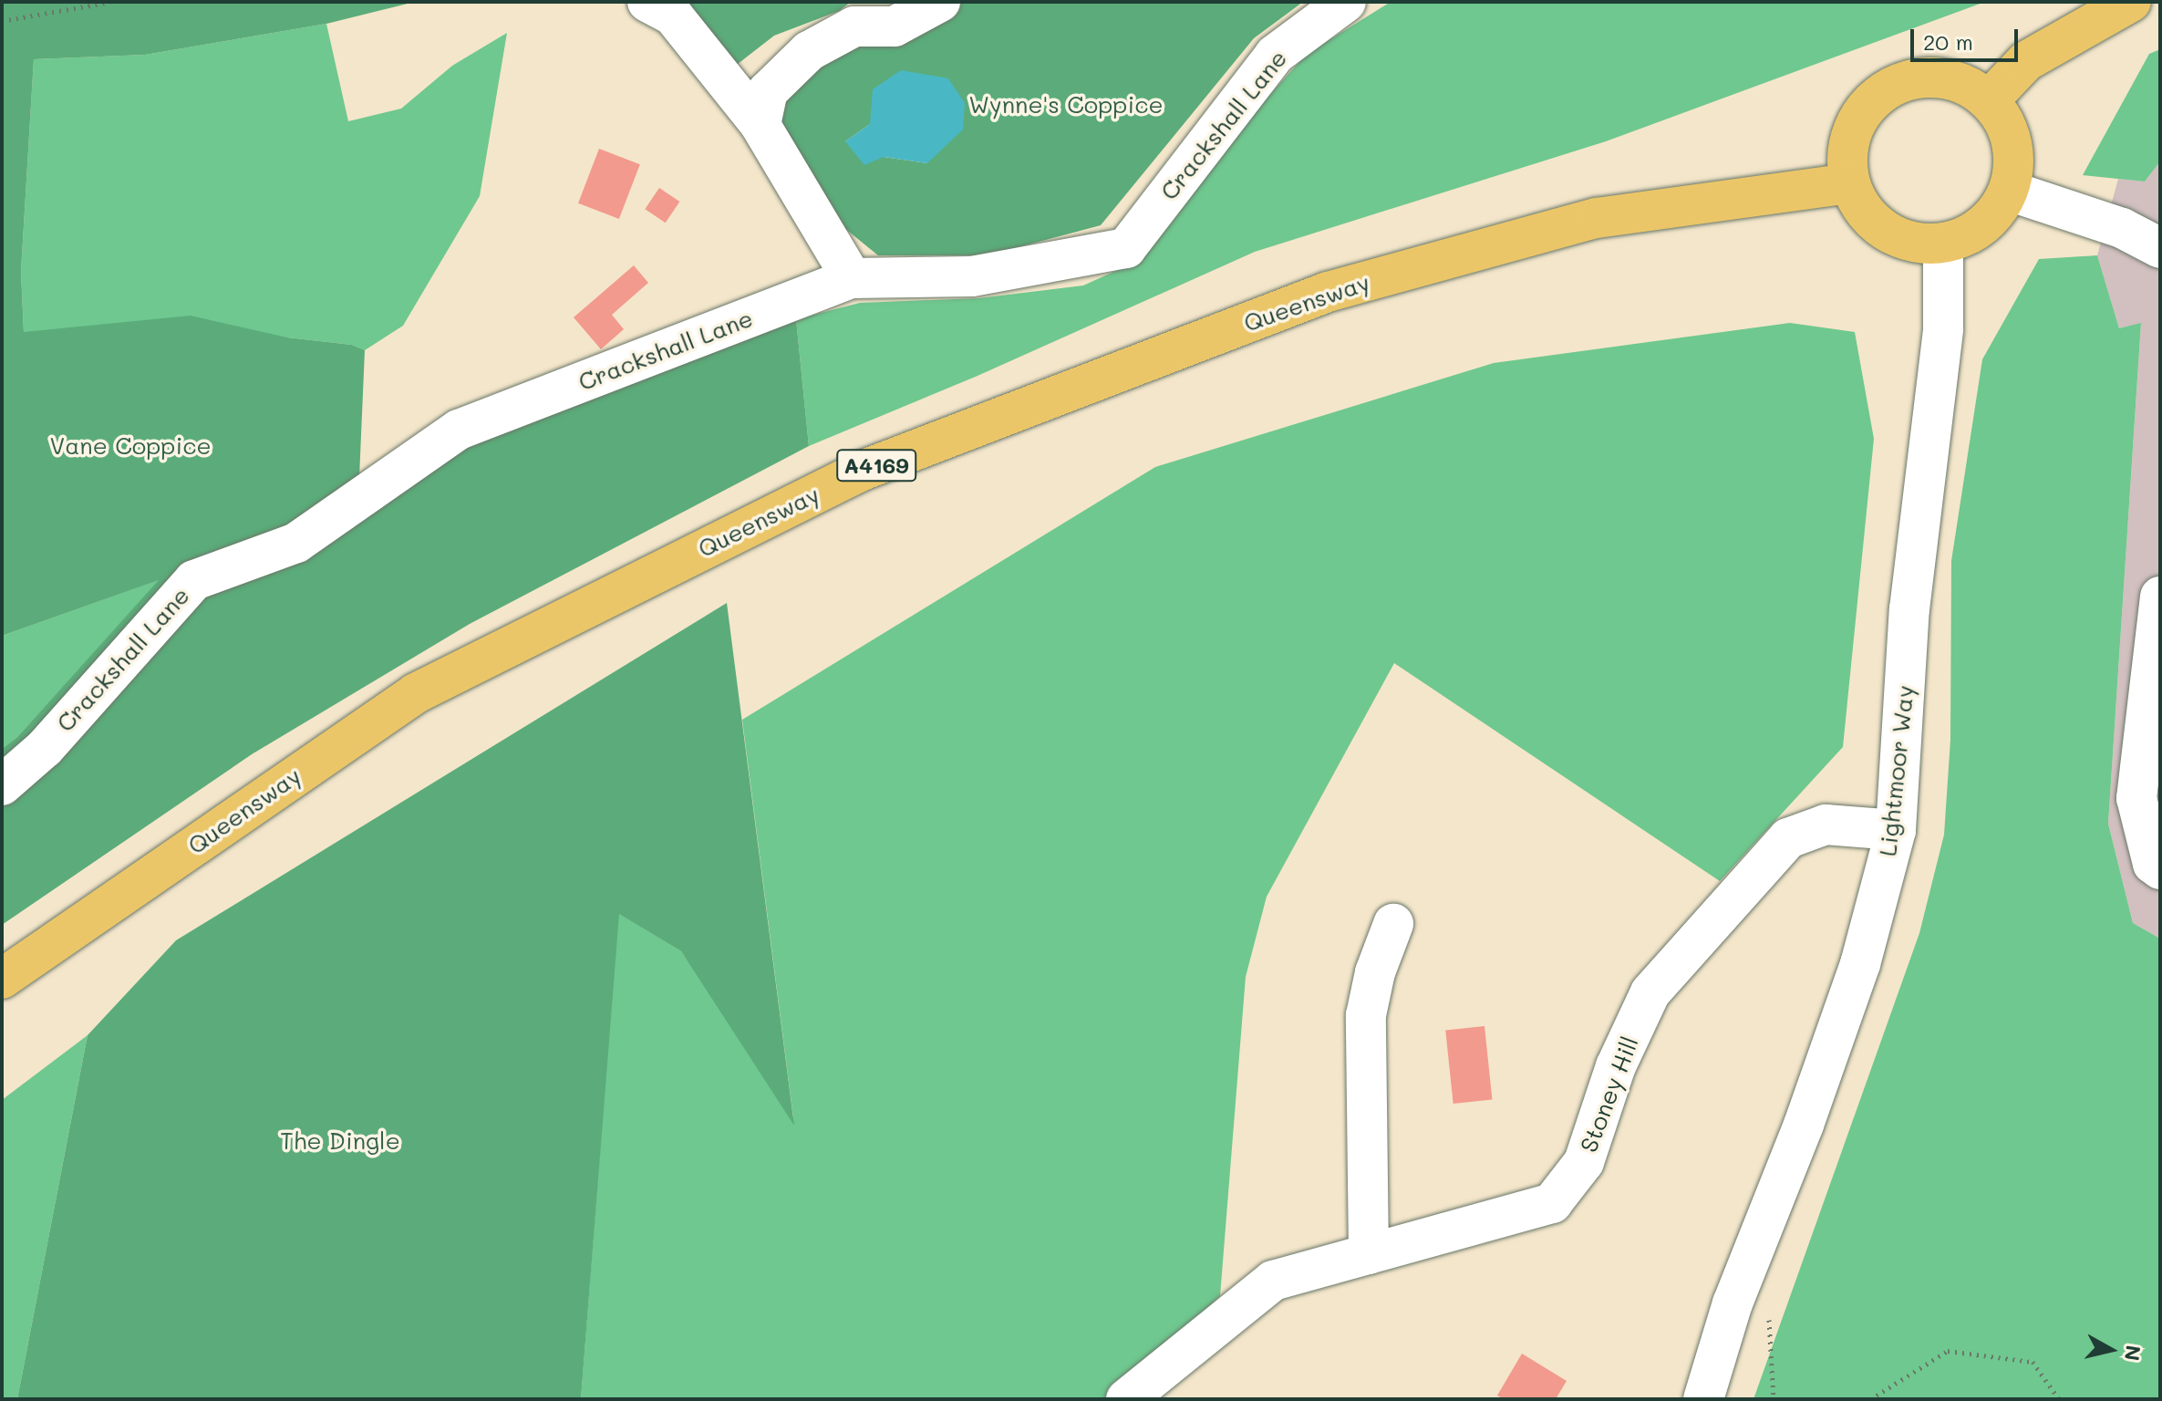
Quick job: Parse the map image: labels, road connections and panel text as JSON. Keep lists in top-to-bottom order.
{
  "streets": {
    "main road": ["Queensway", "A4169"],
    "street": ["Crackshall Lane", "Lightmoor Way", "Stoney Hill"]
  },
  "crossings": [
    ["Queensway", "Lightmoor Way"],
    ["Lightmoor Way", "Stoney Hill"]
  ],
  "parks": ["Wynne's Coppice", "Vane Coppice", "The Dingle"],
  "scale_bar": "20 m",
  "north": "right"
}
